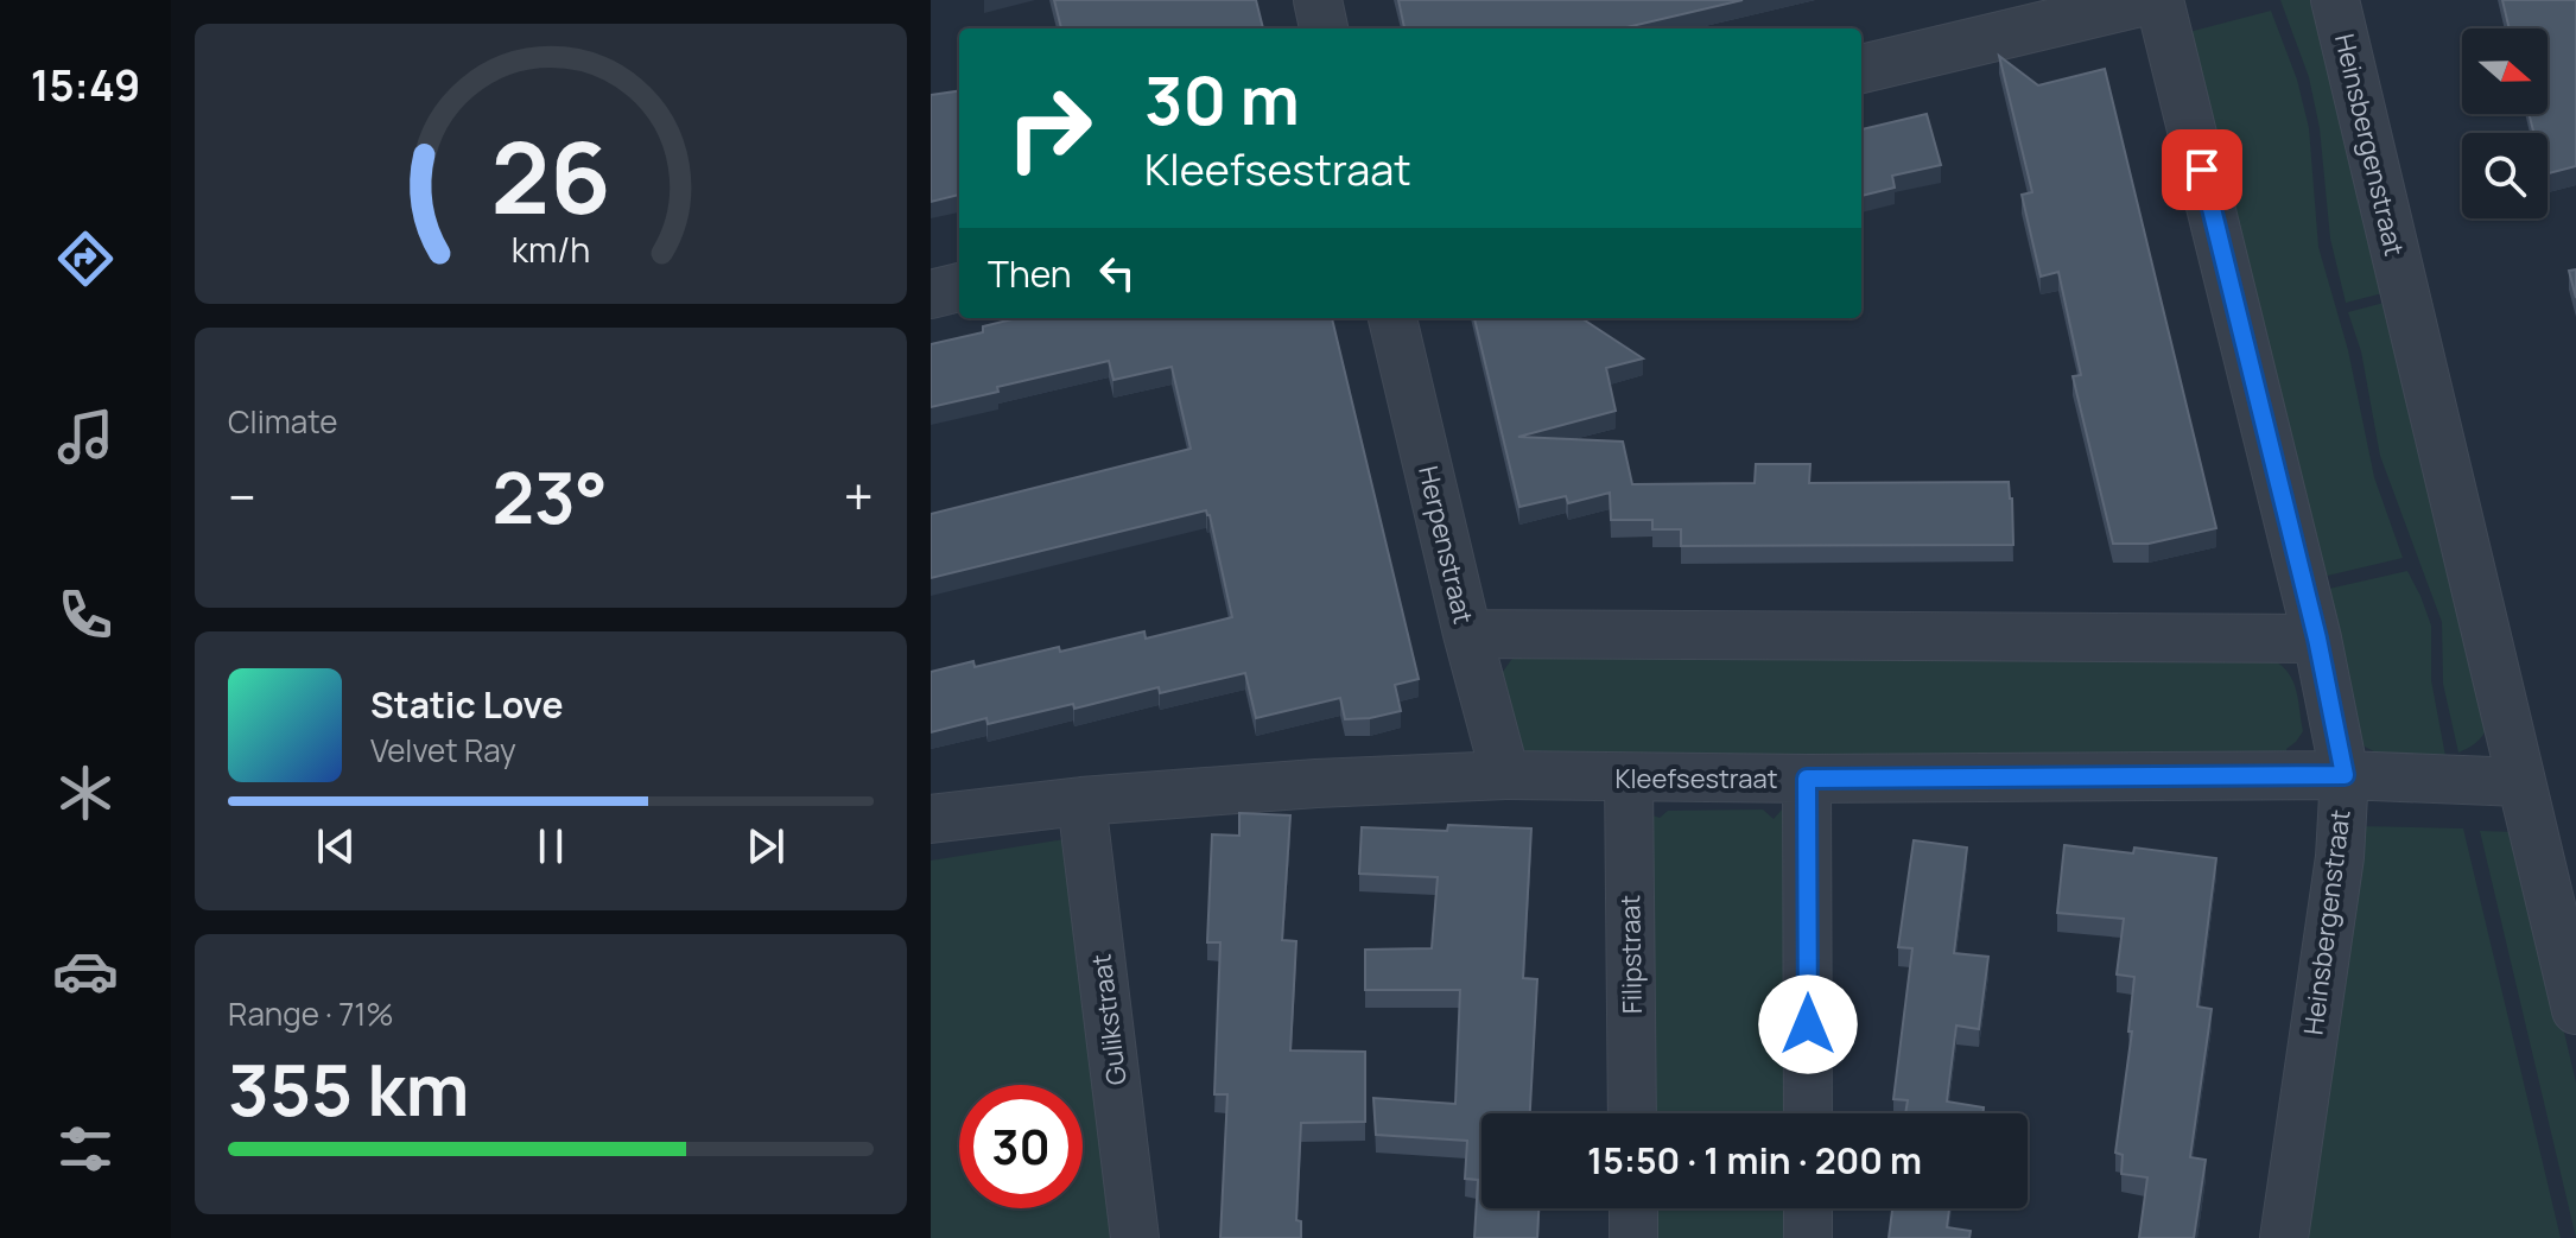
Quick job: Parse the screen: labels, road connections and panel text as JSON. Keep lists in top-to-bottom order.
{
  "streets": {
    "street": [
      "Heinsbergenstraat",
      "Herpenstraat",
      "Kleefsestraat",
      "Filipstraat",
      "Gulikstraat"
    ]
  },
  "crossings": [
    ["Heinsbergenstraat", "Kleefsestraat"],
    ["Herpenstraat", "Kleefsestraat"],
    ["Kleefsestraat", "Filipstraat"],
    ["Kleefsestraat", "Gulikstraat"]
  ],
  "north": "right",
  "page": {
    "tabs": "15:49",
    "turn": ["30 m", "Kleefsestraat"],
    "then": "Then",
    "tile": [
      "Climate",
      ["Range · 71%", "355 km"]
    ],
    "heat": ["−", "23°", "+"],
    "song": ["Static Love", "Velvet Ray"],
    "limit": "30",
    "trip": "15:50 · 1 min · 200 m",
    "gauge": ["26", "km/h"]
  }
}
